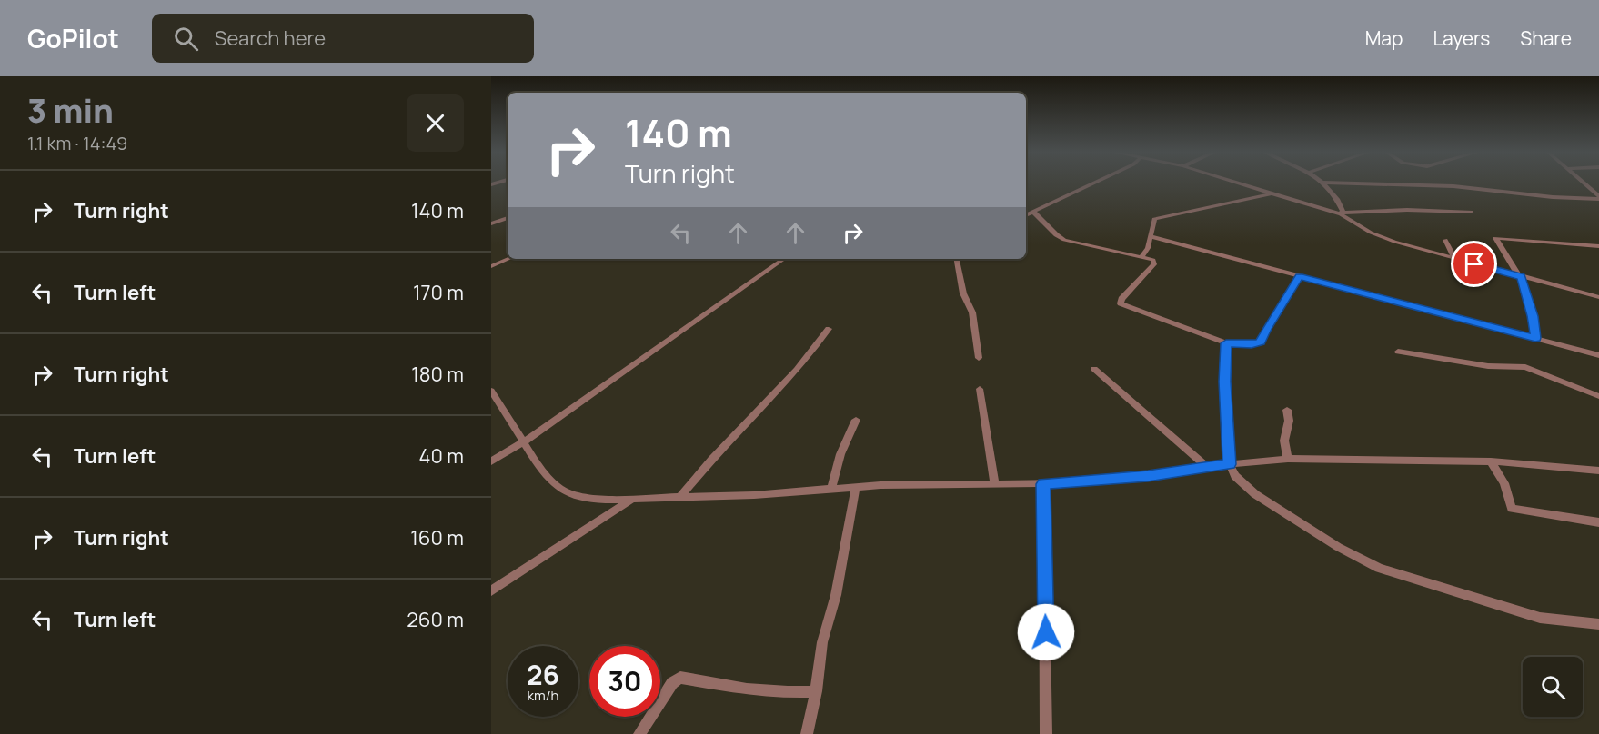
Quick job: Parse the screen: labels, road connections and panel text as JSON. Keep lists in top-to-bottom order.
{
  "page": {
    "header": "GoPilot",
    "search": "Search here",
    "nav": ["Map", "Layers", "Share"],
    "heading": ["3 min", "1.1 km · 14:49"],
    "turn": ["140 m", "Turn right"],
    "list": [
      {
        "name": "Turn right",
        "value": "140 m"
      },
      {
        "name": "Turn left",
        "value": "170 m"
      },
      {
        "name": "Turn right",
        "value": "180 m"
      },
      {
        "name": "Turn left",
        "value": "40 m"
      },
      {
        "name": "Turn right",
        "value": "160 m"
      },
      {
        "name": "Turn left",
        "value": "260 m"
      }
    ],
    "speed": "26 km/h",
    "limit": "30"
  }
}
